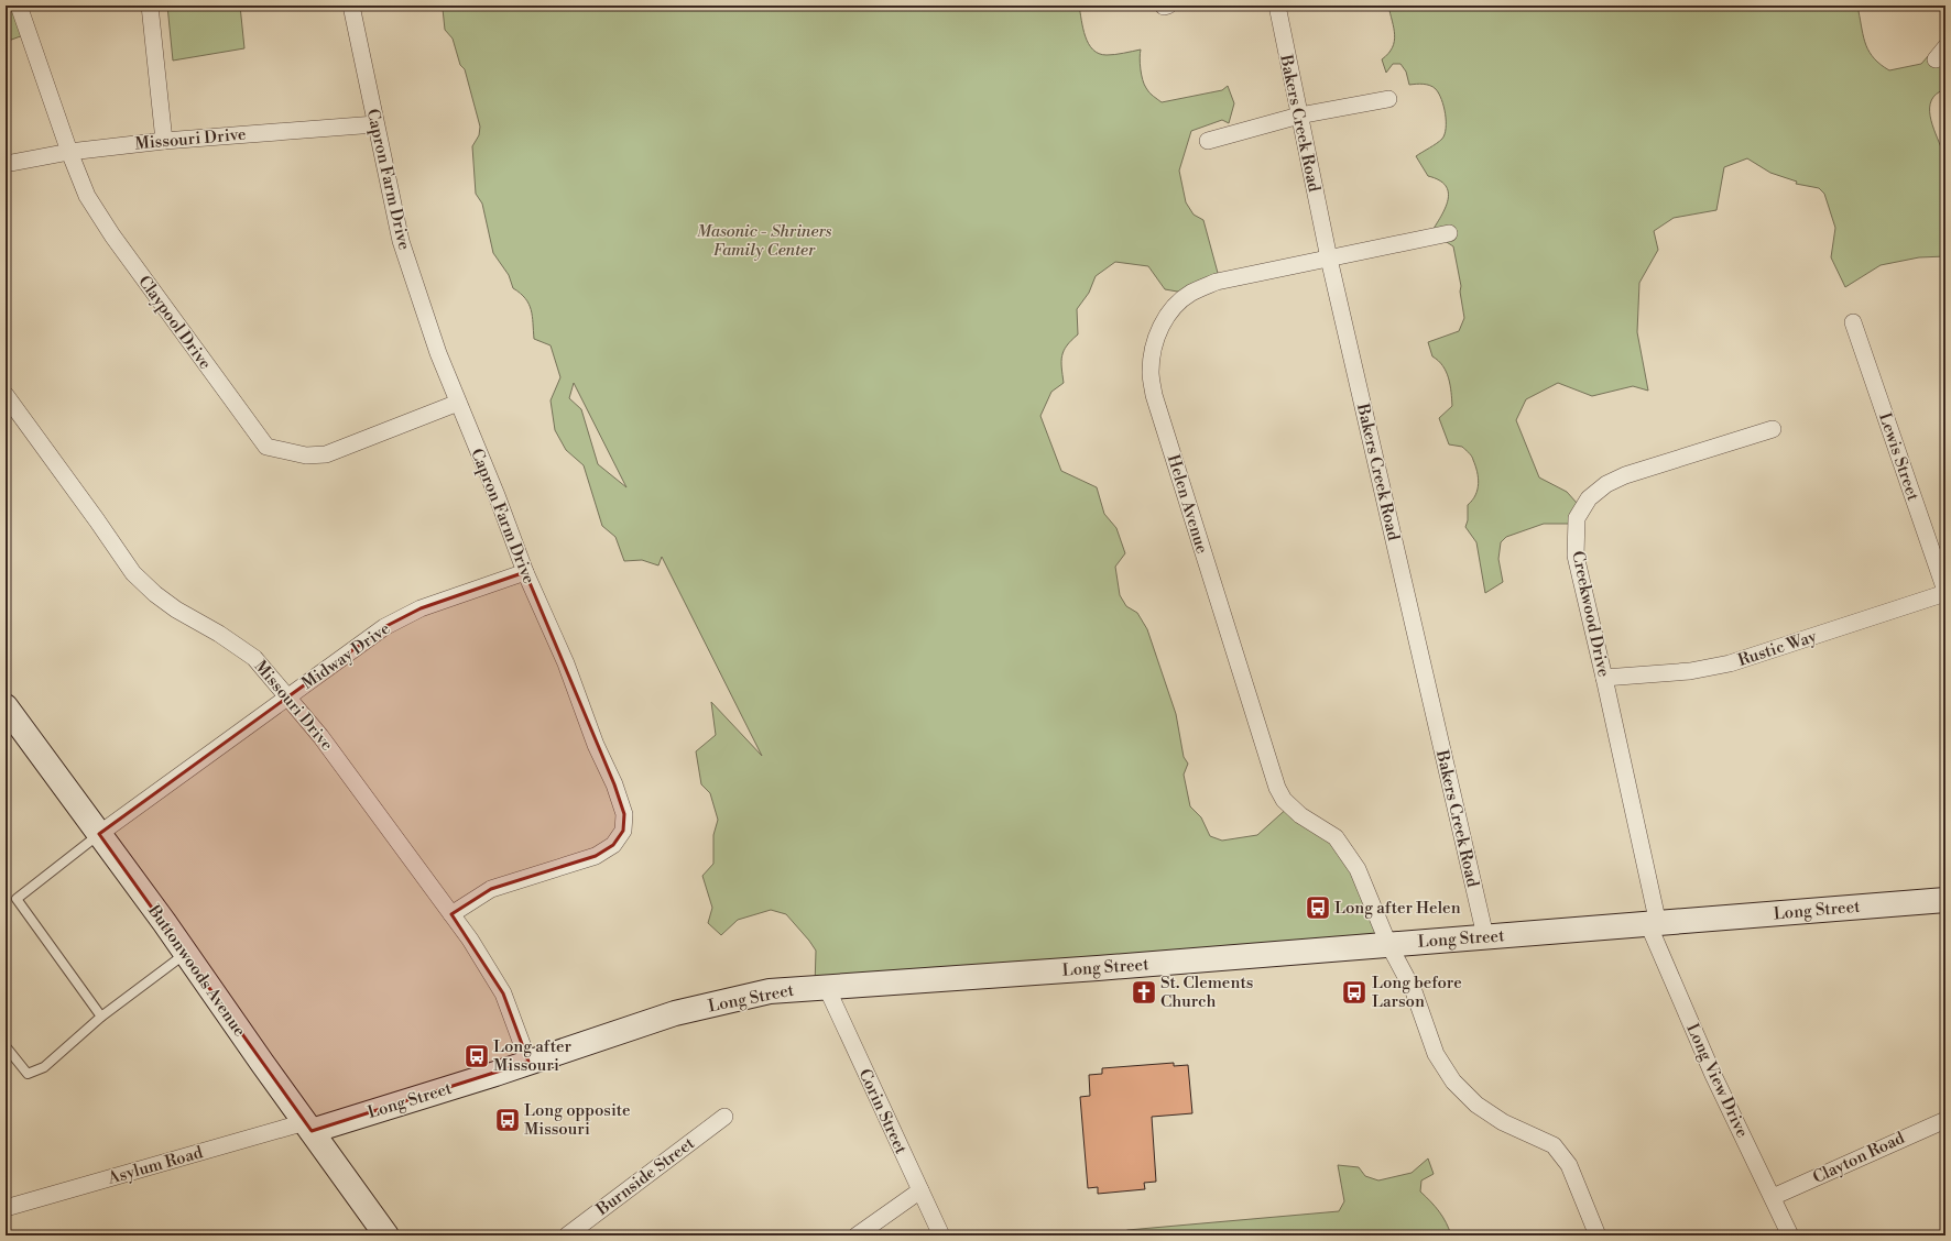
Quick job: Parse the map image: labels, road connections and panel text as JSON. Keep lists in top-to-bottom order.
{
  "streets": {
    "street": [
      "Bakers Creek Road",
      "Missouri Drive",
      "Capron Farm Drive",
      "Claypool Drive",
      "Lewis Street",
      "Helen Avenue",
      "Creekwood Drive",
      "Rustic Way",
      "Midway Drive",
      "Long Street",
      "Buttonwoods Avenue",
      "Long View Drive",
      "Corin Street",
      "Clayton Road",
      "Asylum Road",
      "Burnside Street"
    ]
  },
  "crossings": [
    ["Bakers Creek Road", "Helen Avenue"],
    ["Bakers Creek Road", "Long Street"],
    ["Missouri Drive", "Capron Farm Drive"],
    ["Missouri Drive", "Claypool Drive"],
    ["Missouri Drive", "Midway Drive"],
    ["Missouri Drive", "Long Street"],
    ["Capron Farm Drive", "Claypool Drive"],
    ["Capron Farm Drive", "Midway Drive"],
    ["Lewis Street", "Rustic Way"],
    ["Helen Avenue", "Long Street"],
    ["Creekwood Drive", "Rustic Way"],
    ["Creekwood Drive", "Long Street"],
    ["Creekwood Drive", "Long View Drive"],
    ["Midway Drive", "Buttonwoods Avenue"],
    ["Long Street", "Buttonwoods Avenue"],
    ["Long Street", "Long View Drive"],
    ["Long Street", "Corin Street"],
    ["Long Street", "Asylum Road"],
    ["Buttonwoods Avenue", "Asylum Road"],
    ["Long View Drive", "Clayton Road"]
  ],
  "parks": ["Masonic - Shriners Family Center"],
  "places": {
    "bus stop": [
      "Long after Helen",
      "Long before Larson",
      "Long after Missouri",
      "Long opposite Missouri"
    ],
    "church": ["St. Clements Church"]
  }
}
